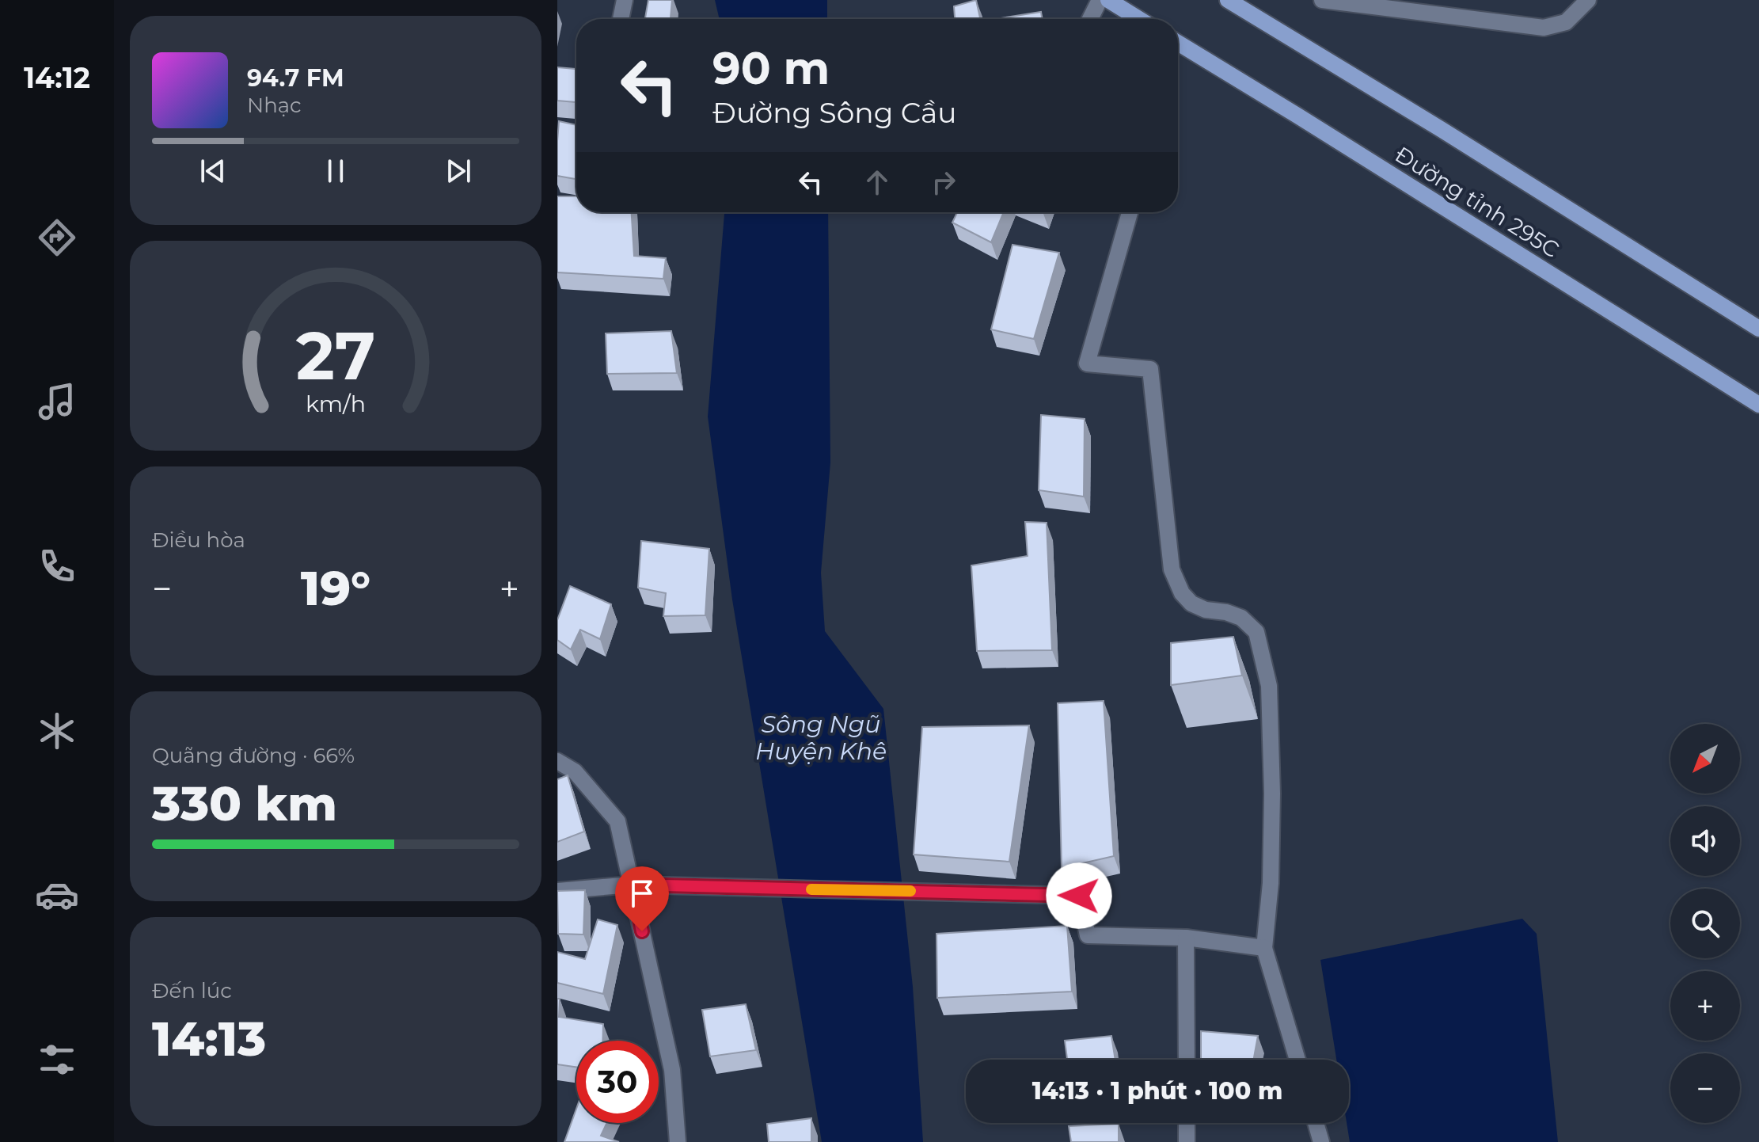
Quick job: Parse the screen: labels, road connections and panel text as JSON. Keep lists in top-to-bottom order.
{
  "streets": {
    "main road": ["Đường tỉnh 295C"]
  },
  "water": ["Sông Ngũ Huyện Khê"],
  "north": "bottom left",
  "page": {
    "tabs": "14:12",
    "turn": ["90 m", "Đường Sông Cầu"],
    "song": ["94.7 FM", "Nhạc"],
    "tile": [
      "Điều hòa",
      ["Quãng đường · 66%", "330 km"],
      ["Đến lúc", "14:13"]
    ],
    "heat": ["−", "19°", "+"],
    "map_buttons": ["+", "−"],
    "limit": "30",
    "trip": "14:13 · 1 phút · 100 m",
    "gauge": ["27", "km/h"]
  }
}
